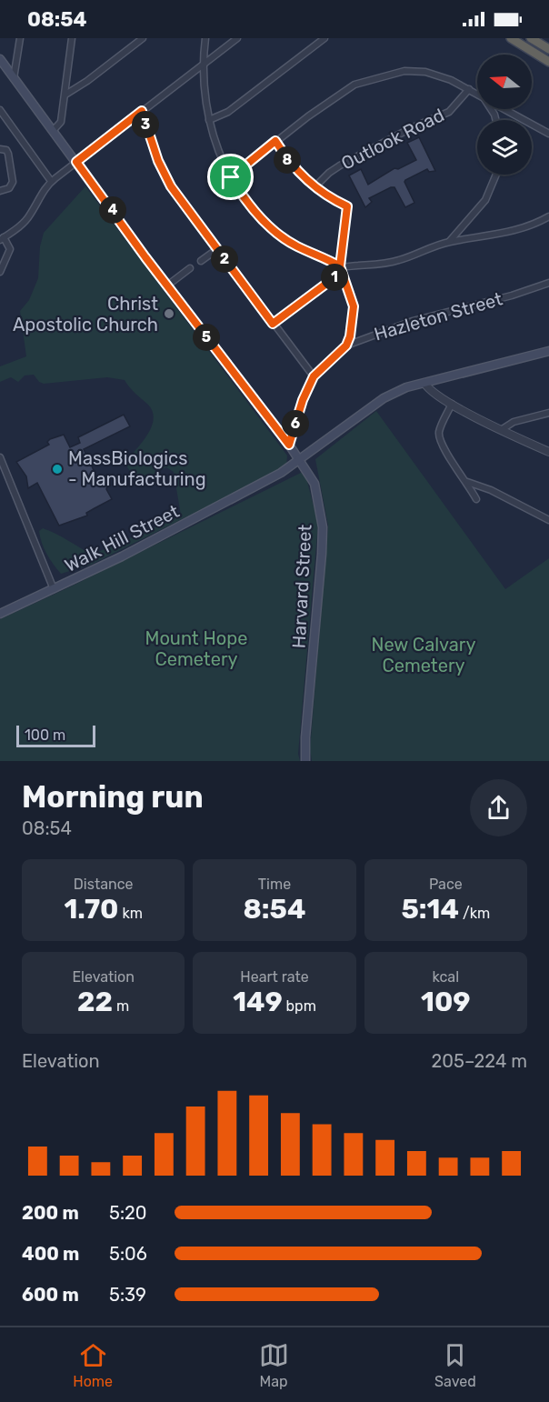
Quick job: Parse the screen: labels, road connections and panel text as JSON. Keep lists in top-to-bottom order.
{
  "streets": {
    "main road": ["Walk Hill Street", "Harvard Street"],
    "street": ["Outlook Road", "Hazleton Street"]
  },
  "crossings": [
    ["Hazleton Street", "Harvard Street"],
    ["Walk Hill Street", "Harvard Street"]
  ],
  "parks": ["Mount Hope Cemetery", "New Calvary Cemetery"],
  "places": ["Christ Apostolic Church", "MassBiologics - Manufacturing"],
  "scale_bar": "100 m",
  "north": "left",
  "page": {
    "status": "08:54",
    "pins": [
      "3",
      "8",
      "4",
      "2",
      "1",
      "5",
      "6"
    ],
    "scale": "100 m",
    "heading": ["Morning run", "08:54"],
    "stats": [
      ["Distance", "1.70 km"],
      ["Time", "8:54"],
      ["Pace", "5:14 /km"],
      ["Elevation", "22 m"],
      ["Heart rate", "149 bpm"],
      ["kcal", "109"]
    ],
    "chart": ["Elevation", "205–224 m"],
    "list": [
      {
        "name": "200 m",
        "note": "5:20"
      },
      {
        "name": "400 m",
        "note": "5:06"
      },
      {
        "name": "600 m",
        "note": "5:39"
      }
    ],
    "tabs": ["Home", "Map", "Saved"]
  }
}
